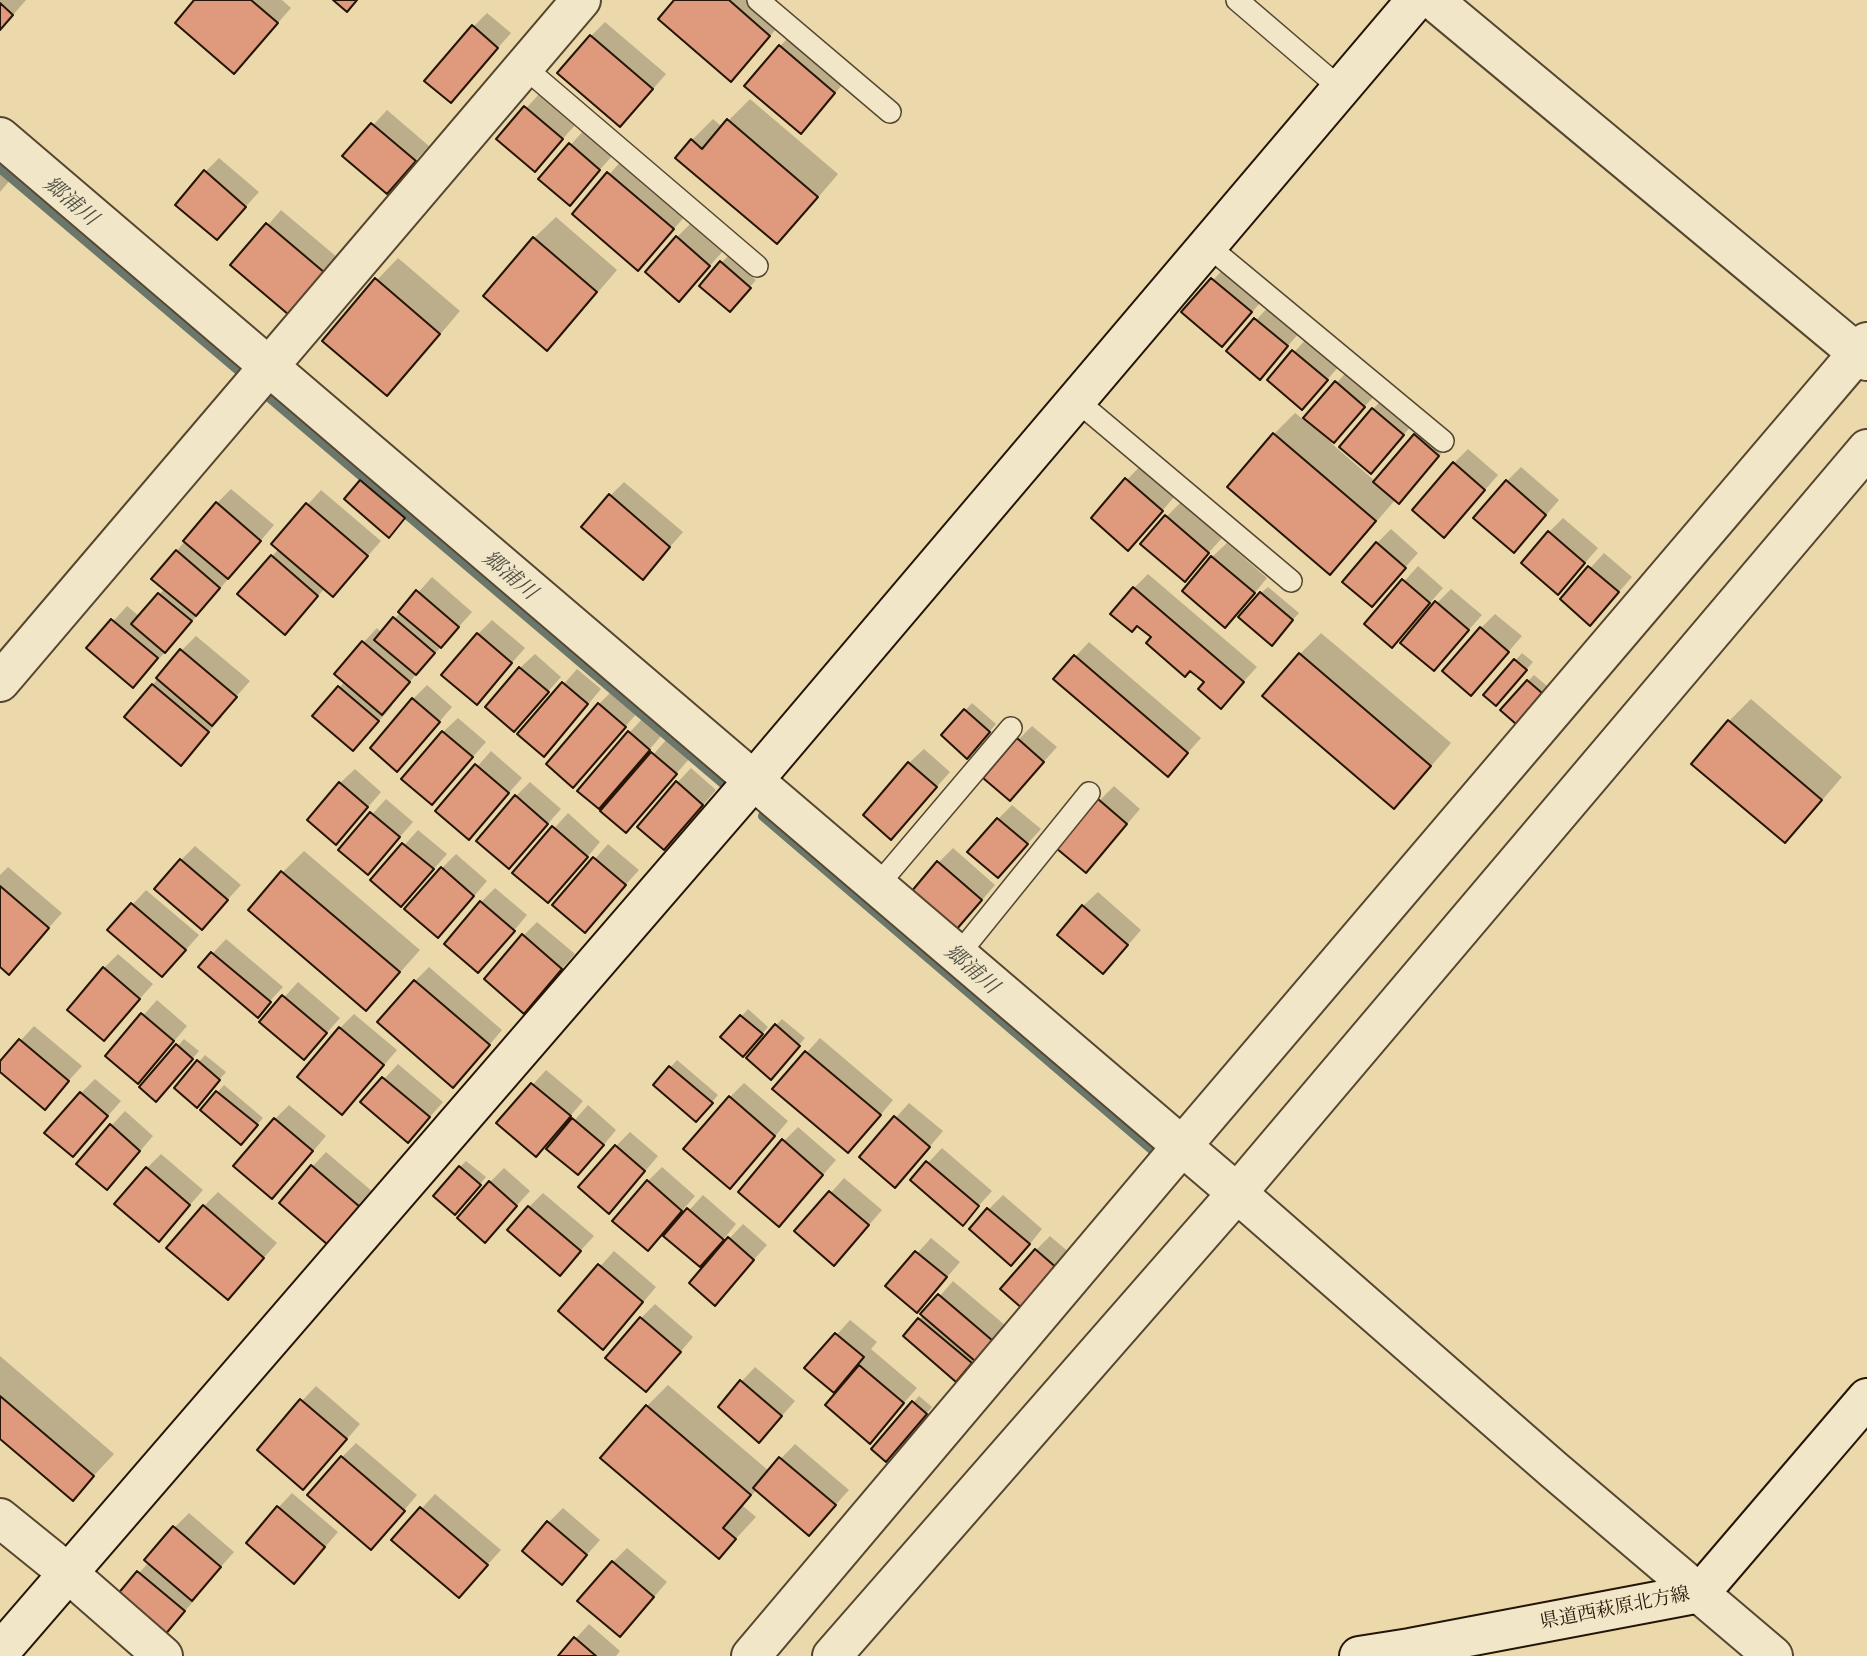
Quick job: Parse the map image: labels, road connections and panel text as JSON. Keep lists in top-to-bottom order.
{
  "streets": {
    "street": ["県道西萩原北方線"]
  },
  "water": ["郷浦川"]
}
